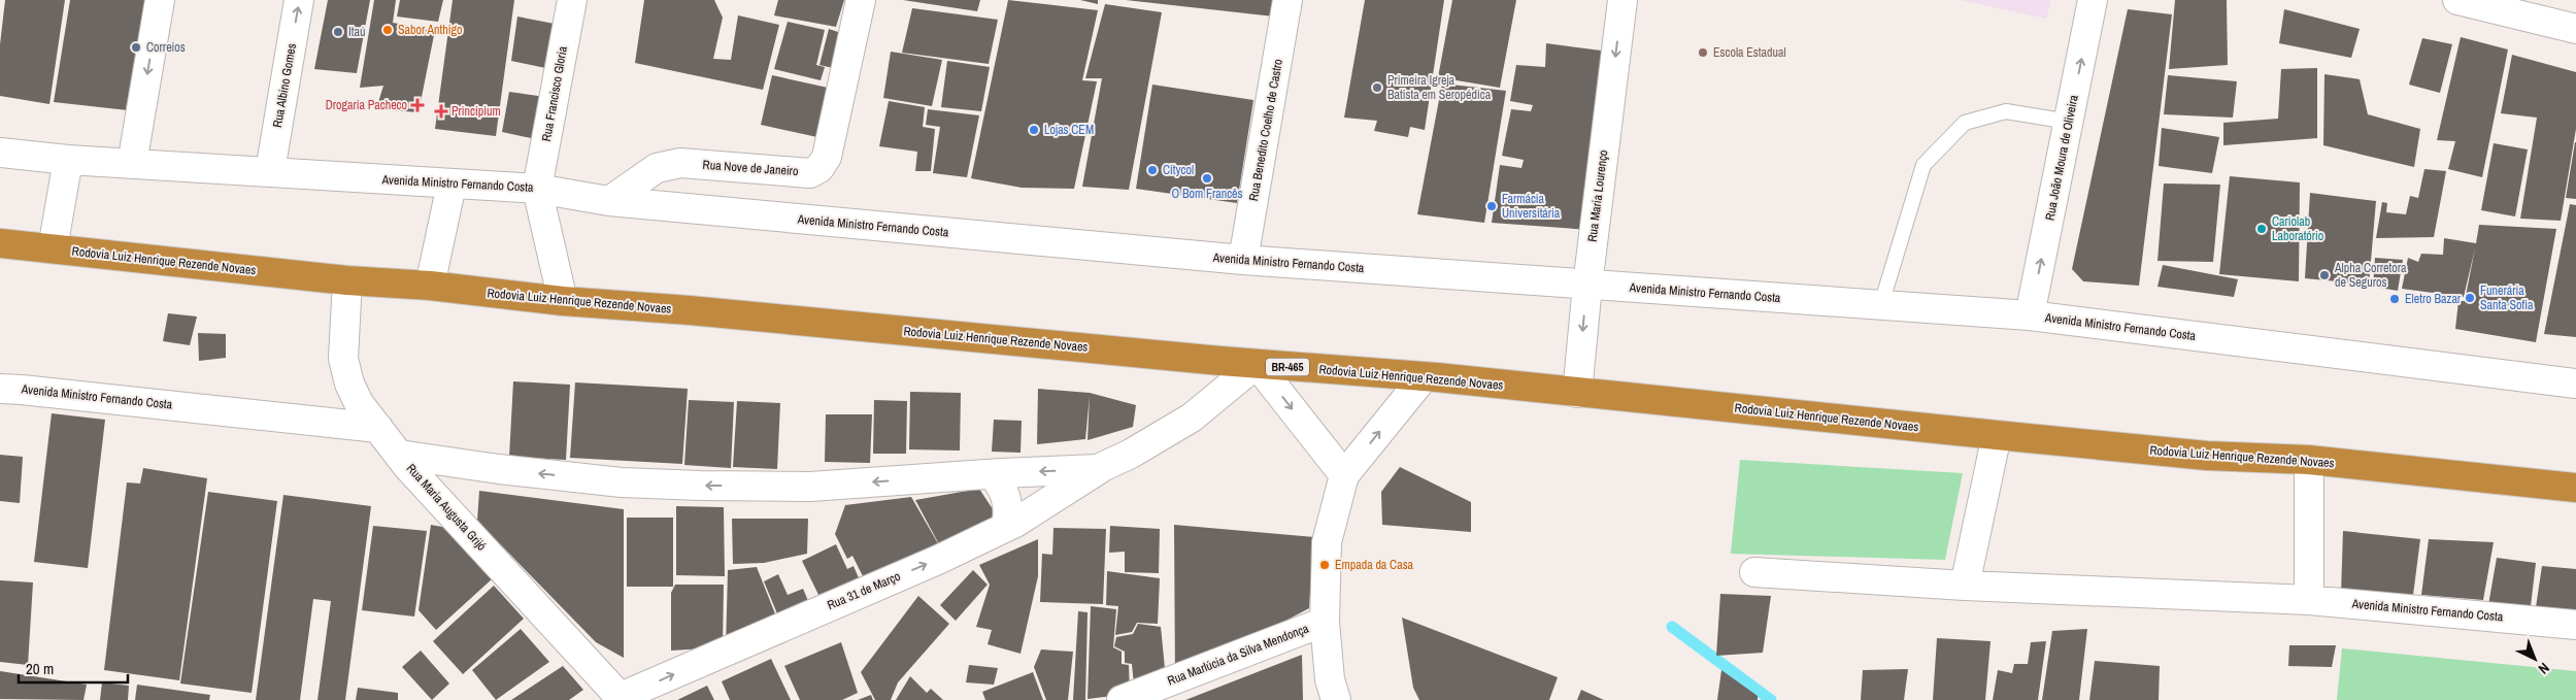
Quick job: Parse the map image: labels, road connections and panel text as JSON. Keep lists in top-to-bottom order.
{
  "streets": {
    "highway": ["Rodovia Luiz Henrique Rezende Novaes", "BR-465"],
    "street": [
      "Rua Albino Gomes",
      "Rua Francisco Gloria",
      "Rua Benedito Coelho de Castro",
      "Rua João Moura de Oliveira",
      "Rua Nove de Janeiro",
      "Avenida Ministro Fernando Costa",
      "Rua Maria Lourenço",
      "Rua Maria Augusta Grijó",
      "Rua 31 de Março",
      "Rua Marlúcia da Silva Mendonça"
    ]
  },
  "crossings": [
    ["Rua Albino Gomes", "Avenida Ministro Fernando Costa"],
    ["Rua Francisco Gloria", "Avenida Ministro Fernando Costa"],
    ["Rua Benedito Coelho de Castro", "Avenida Ministro Fernando Costa"],
    ["Rua João Moura de Oliveira", "Avenida Ministro Fernando Costa"],
    ["Rua Nove de Janeiro", "Avenida Ministro Fernando Costa"],
    ["Avenida Ministro Fernando Costa", "Rua Maria Lourenço"],
    ["Avenida Ministro Fernando Costa", "Rua Maria Augusta Grijó"],
    ["Rua Maria Lourenço", "Rodovia Luiz Henrique Rezende Novaes"],
    ["Rodovia Luiz Henrique Rezende Novaes", "Rua Maria Augusta Grijó"],
    ["Rua Maria Augusta Grijó", "Rua 31 de Março"]
  ],
  "one_way": ["Rua João Moura de Oliveira", "Rua Maria Lourenço", "Rua 31 de Março"],
  "places": {
    "other": [
      "Sabor Anthigo",
      "Itaú",
      "Correios",
      "Escola Estadual",
      "Primeira Igreja Batista em Seropédica",
      "Lojas CEM",
      "Citycol",
      "O Bom Francês",
      "Farmácia Universitária",
      "Cariolab Laboratório",
      "Alpha Corretora de Seguros",
      "Funerária Santa Sofia",
      "Eletro Bazar",
      "Empada da Casa"
    ],
    "health": ["Drogaria Pacheco", "Principium"]
  },
  "scale_bar": "20 m",
  "north": "bottom right"
}
